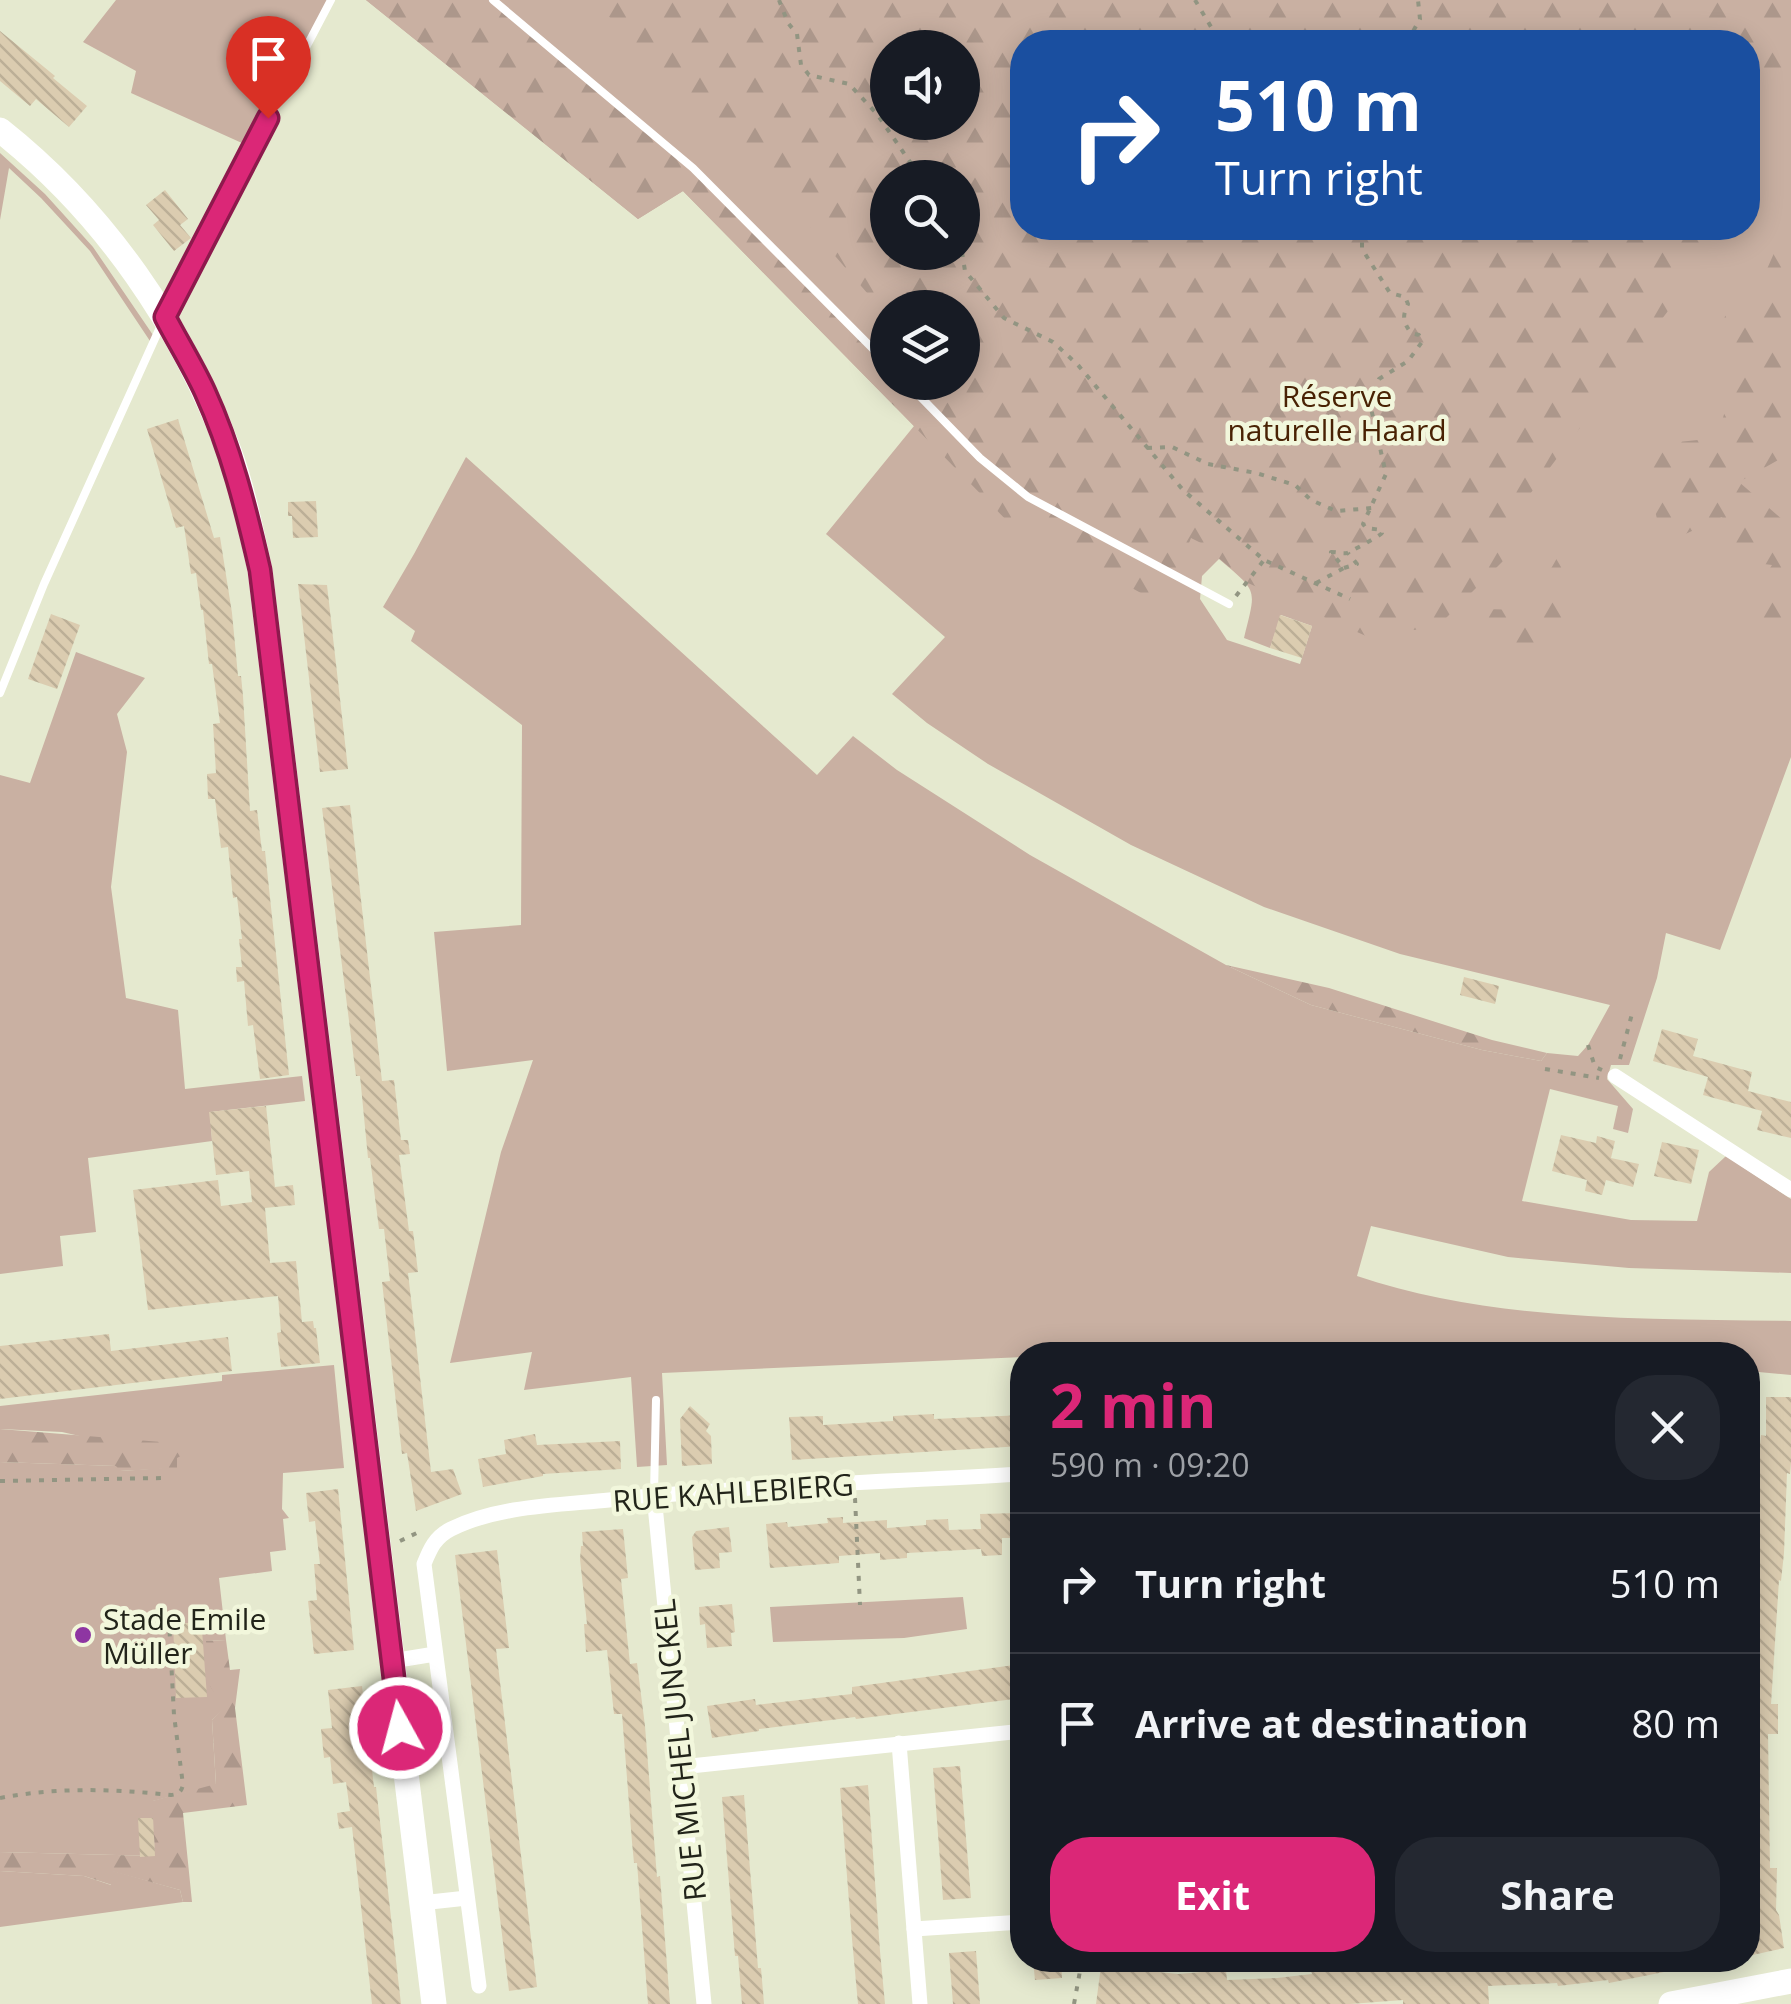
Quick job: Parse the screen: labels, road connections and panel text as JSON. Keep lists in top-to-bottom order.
{
  "streets": {
    "street": ["RUE KAHLEBIERG", "RUE MICHEL JUNCKEL"]
  },
  "crossings": [
    ["RUE KAHLEBIERG", "RUE MICHEL JUNCKEL"]
  ],
  "parks": ["Réserve naturelle Haard"],
  "places": ["Stade Emile Müller"],
  "page": {
    "turn": ["510 m", "Turn right"],
    "heading": ["2 min", "590 m · 09:20"],
    "list": [
      {
        "name": "Turn right",
        "value": "510 m"
      },
      {
        "name": "Arrive at destination",
        "value": "80 m"
      }
    ],
    "buttons": ["Exit", "Share"]
  }
}
